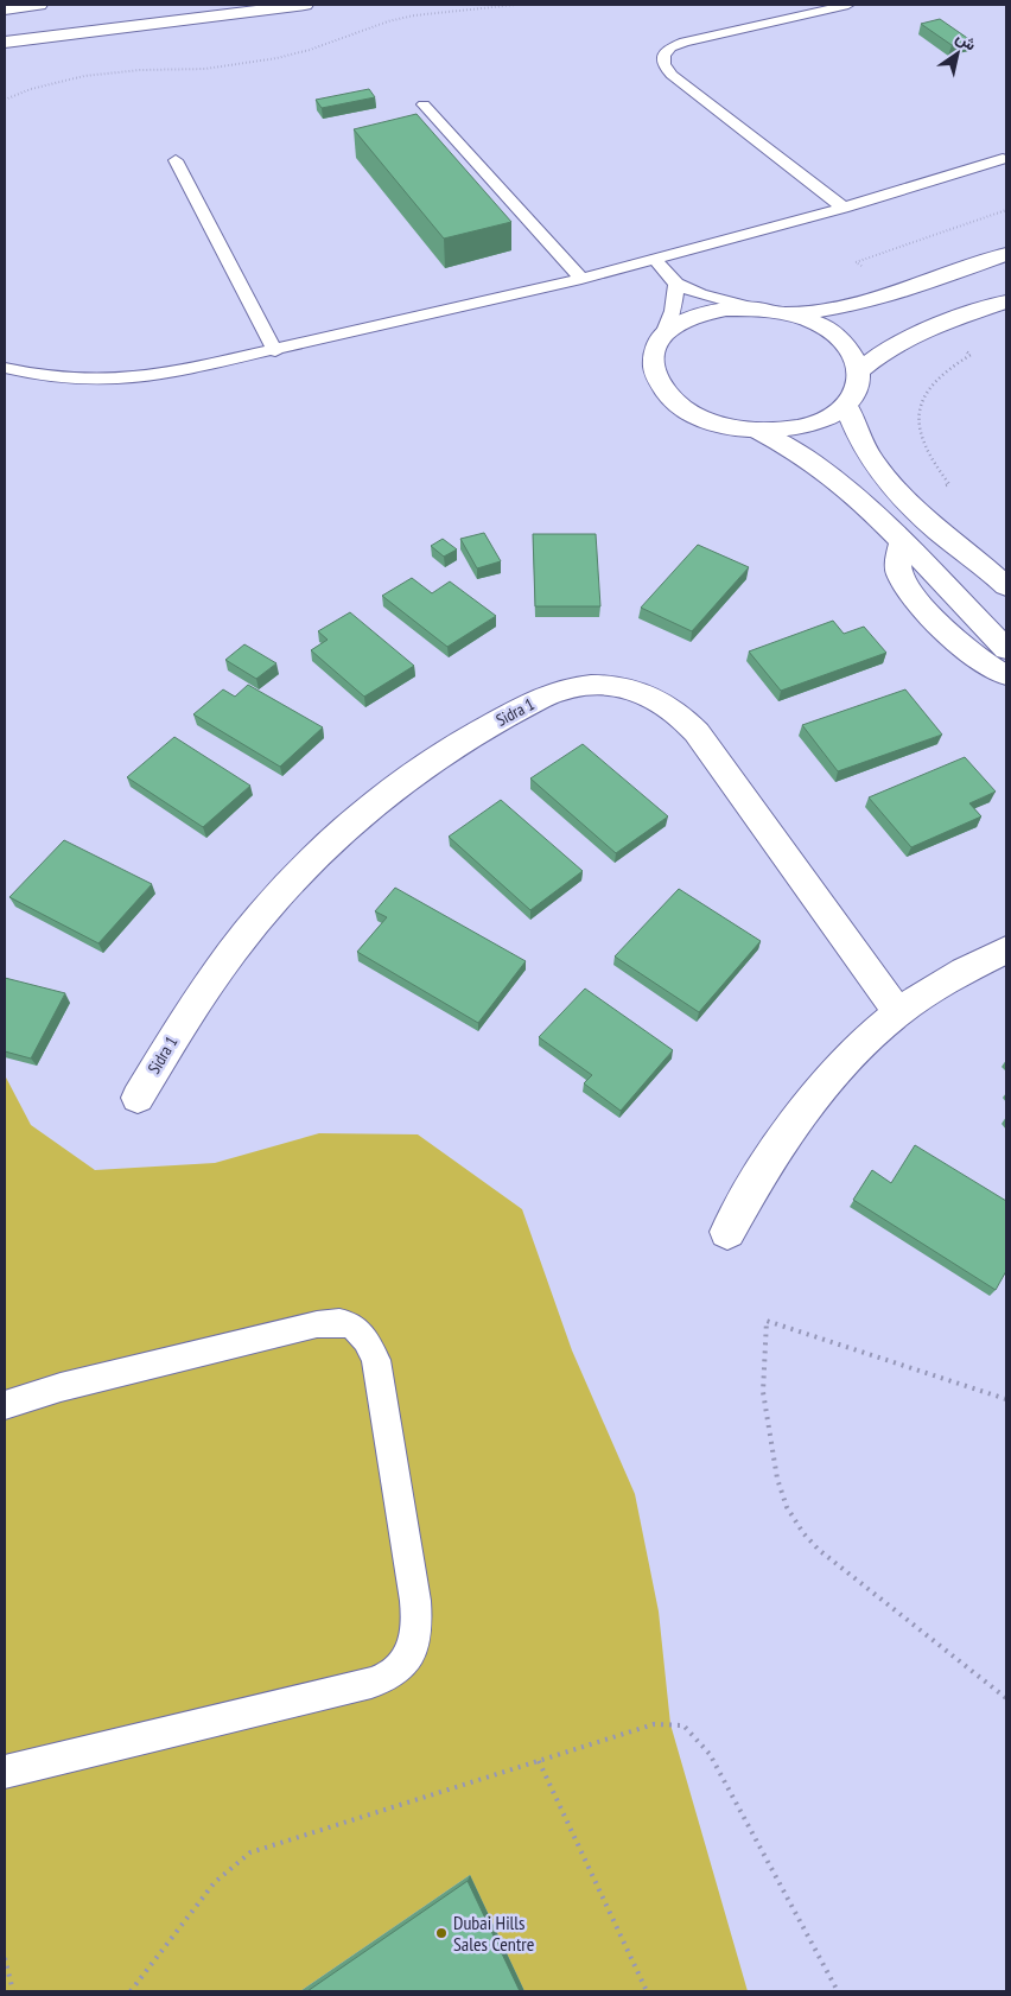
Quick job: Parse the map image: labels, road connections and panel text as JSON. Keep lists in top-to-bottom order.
{
  "streets": {
    "street": ["Sidra 1"]
  },
  "places": ["Dubai Hills Sales Centre"],
  "north": "top right"
}
